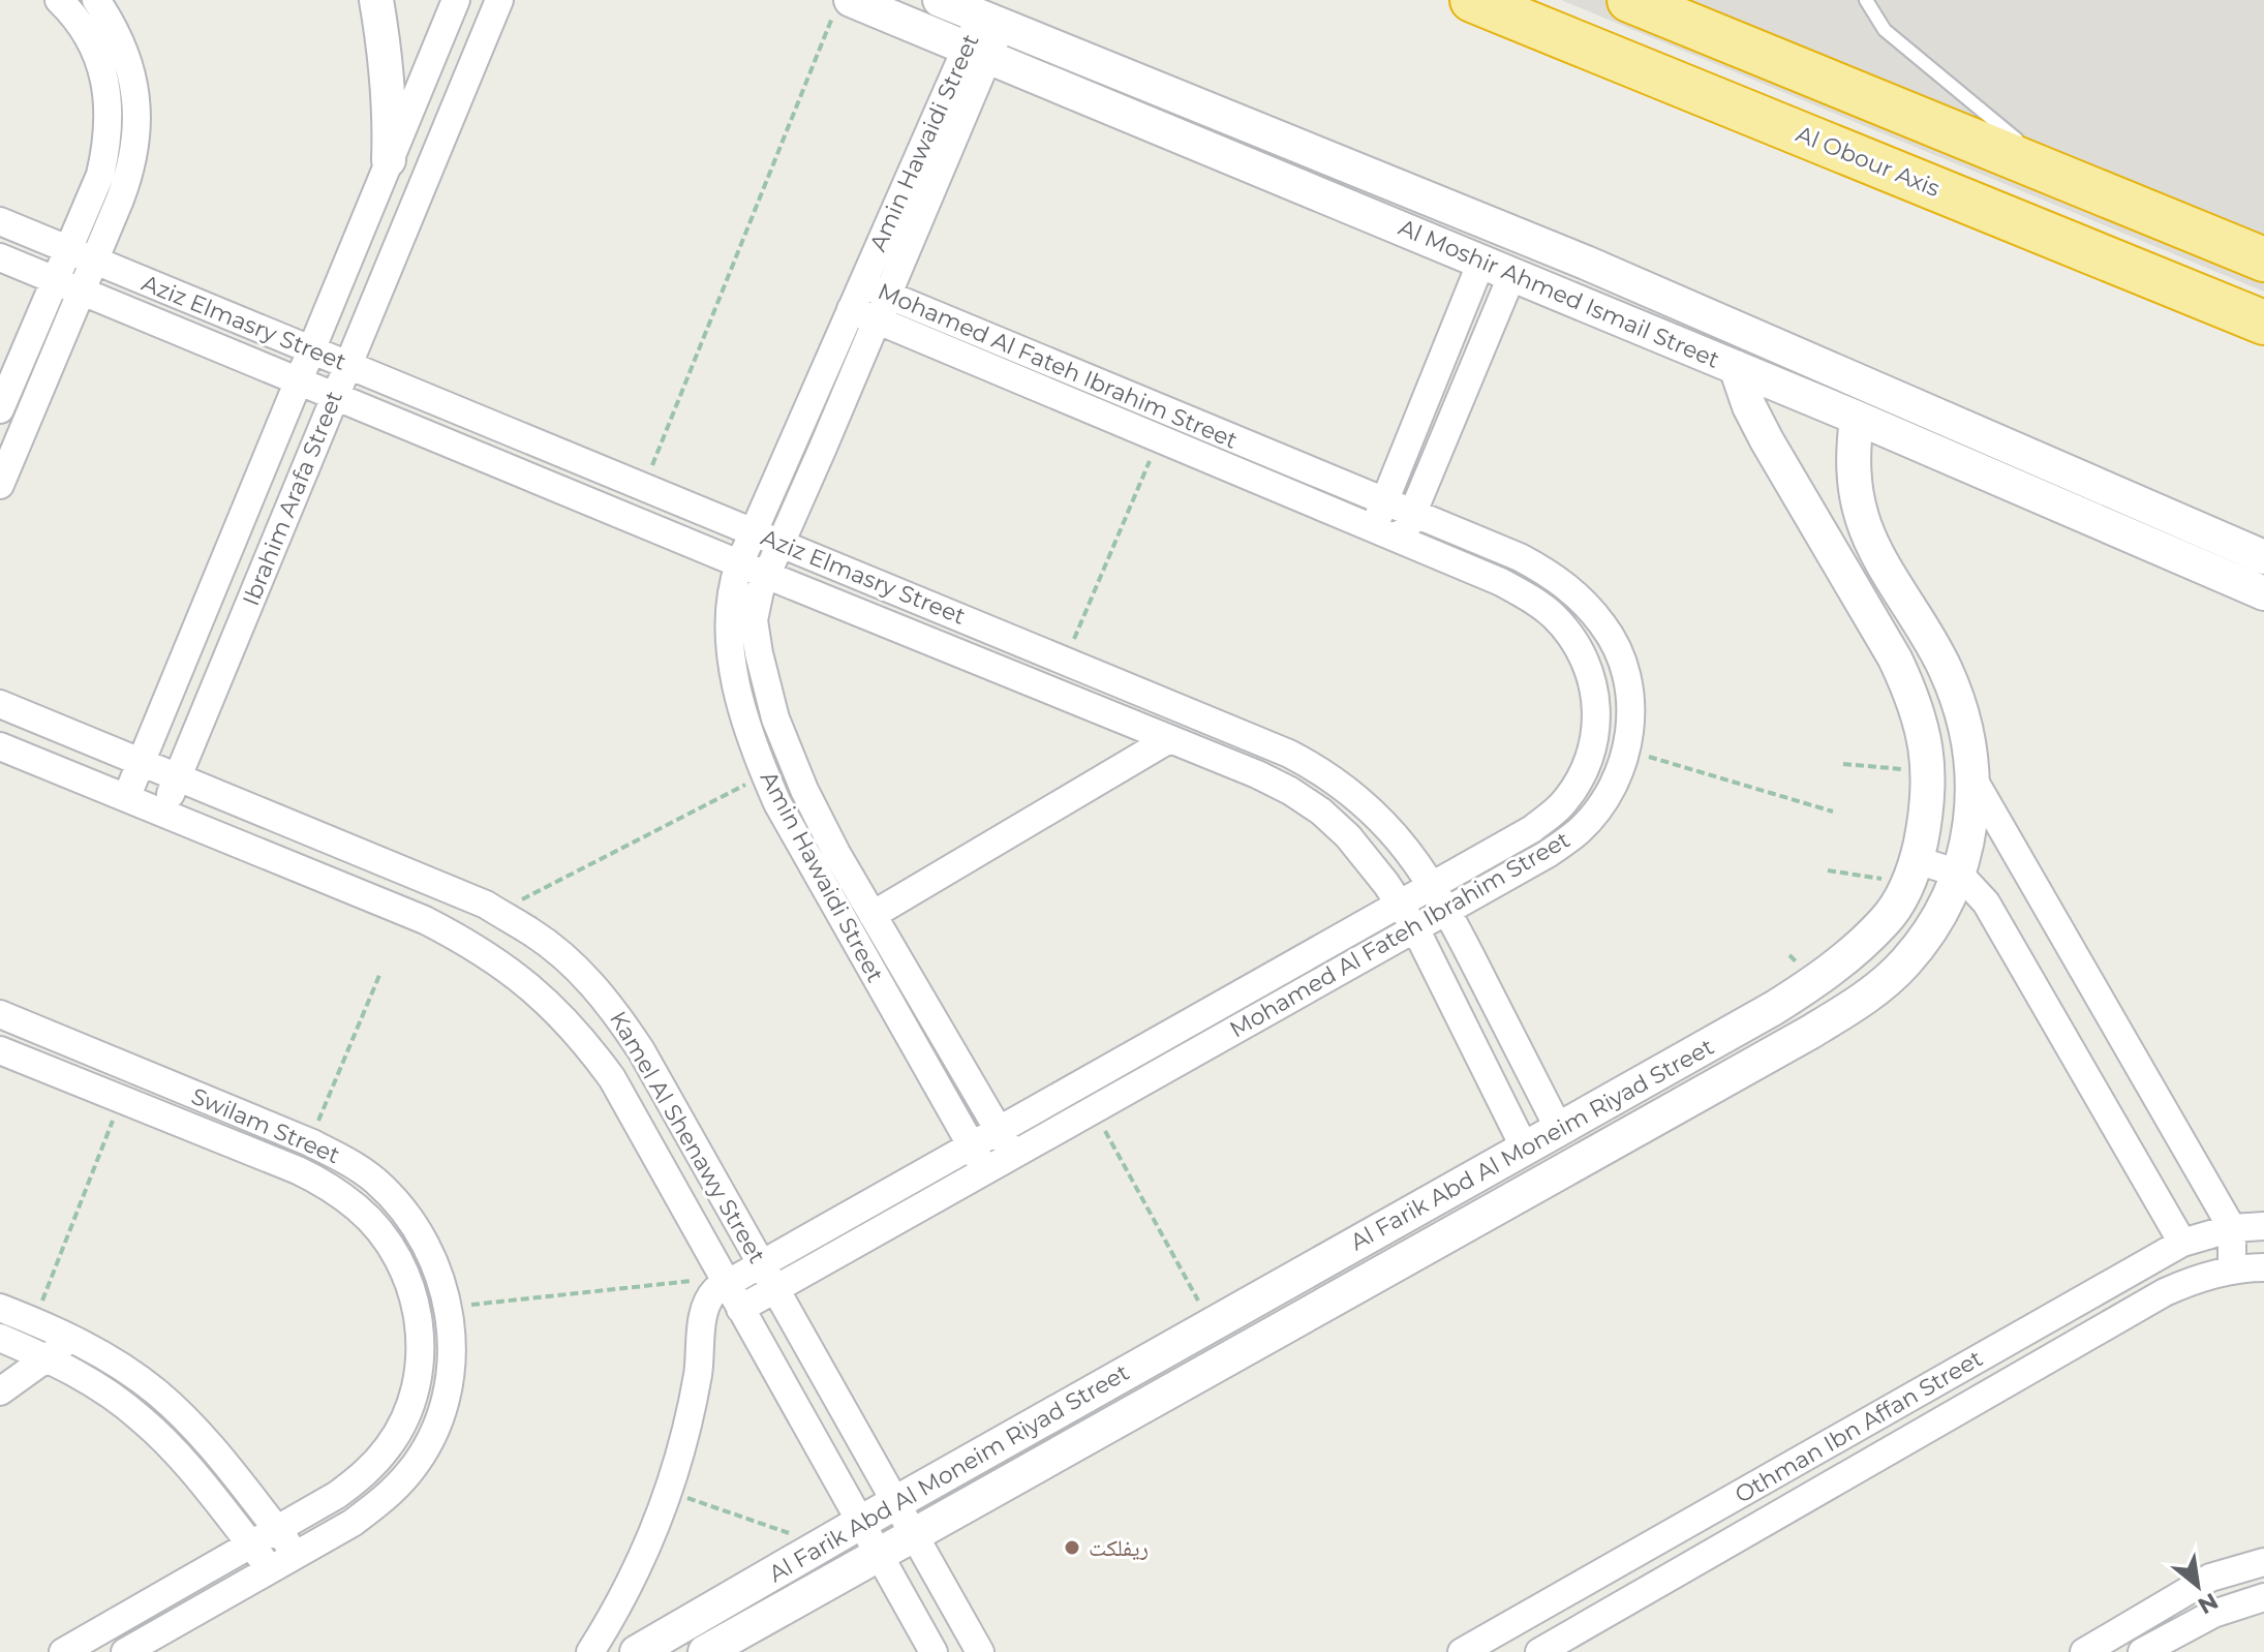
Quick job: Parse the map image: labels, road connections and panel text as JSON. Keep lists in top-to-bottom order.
{
  "streets": {
    "highway": ["Al Obour Axis"],
    "street": [
      "Amin Hawaidi Street",
      "Al Moshir Ahmed Ismail Street",
      "Aziz Elmasry Street",
      "Mohamed Al Fateh Ibrahim Street",
      "Ibrahim Arafa Street",
      "Swilam Street",
      "Kamel Al Shenawy Street",
      "Al Farik Abd Al Moneim Riyad Street",
      "Othman Ibn Affan Street"
    ]
  },
  "crossings": [
    ["Amin Hawaidi Street", "Al Moshir Ahmed Ismail Street"],
    ["Amin Hawaidi Street", "Aziz Elmasry Street"],
    ["Amin Hawaidi Street", "Mohamed Al Fateh Ibrahim Street"],
    ["Al Moshir Ahmed Ismail Street", "Al Farik Abd Al Moneim Riyad Street"],
    ["Aziz Elmasry Street", "Mohamed Al Fateh Ibrahim Street"],
    ["Aziz Elmasry Street", "Ibrahim Arafa Street"],
    ["Aziz Elmasry Street", "Al Farik Abd Al Moneim Riyad Street"],
    ["Mohamed Al Fateh Ibrahim Street", "Kamel Al Shenawy Street"],
    ["Ibrahim Arafa Street", "Kamel Al Shenawy Street"],
    ["Kamel Al Shenawy Street", "Al Farik Abd Al Moneim Riyad Street"]
  ],
  "places": ["ريفلكت"],
  "north": "bottom right"
}
